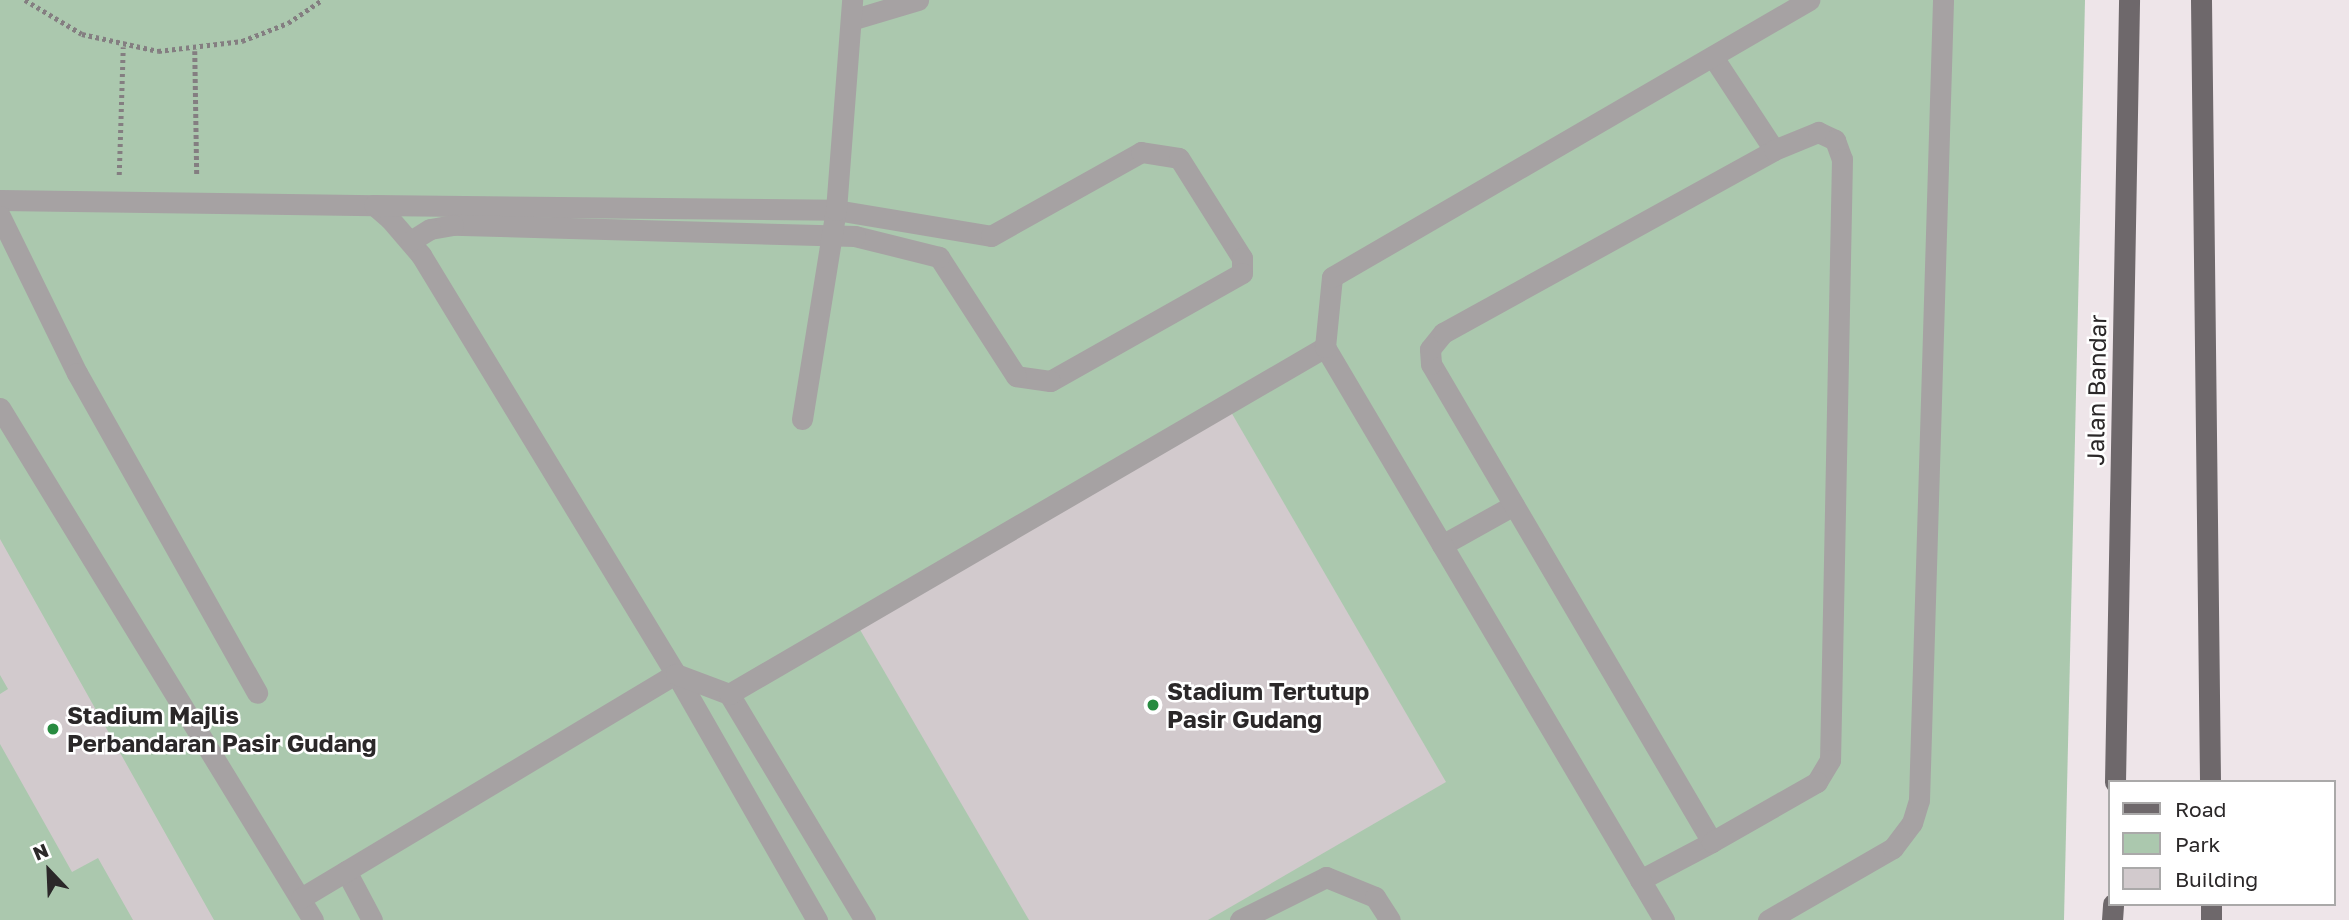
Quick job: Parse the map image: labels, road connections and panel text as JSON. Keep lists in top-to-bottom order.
{
  "streets": {
    "main road": ["Jalan Bandar"]
  },
  "places": ["Stadium Tertutup Pasir Gudang", "Stadium Majlis Perbandaran Pasir Gudang"],
  "legend": ["Road", "Park", "Building"],
  "north": "top left"
}
